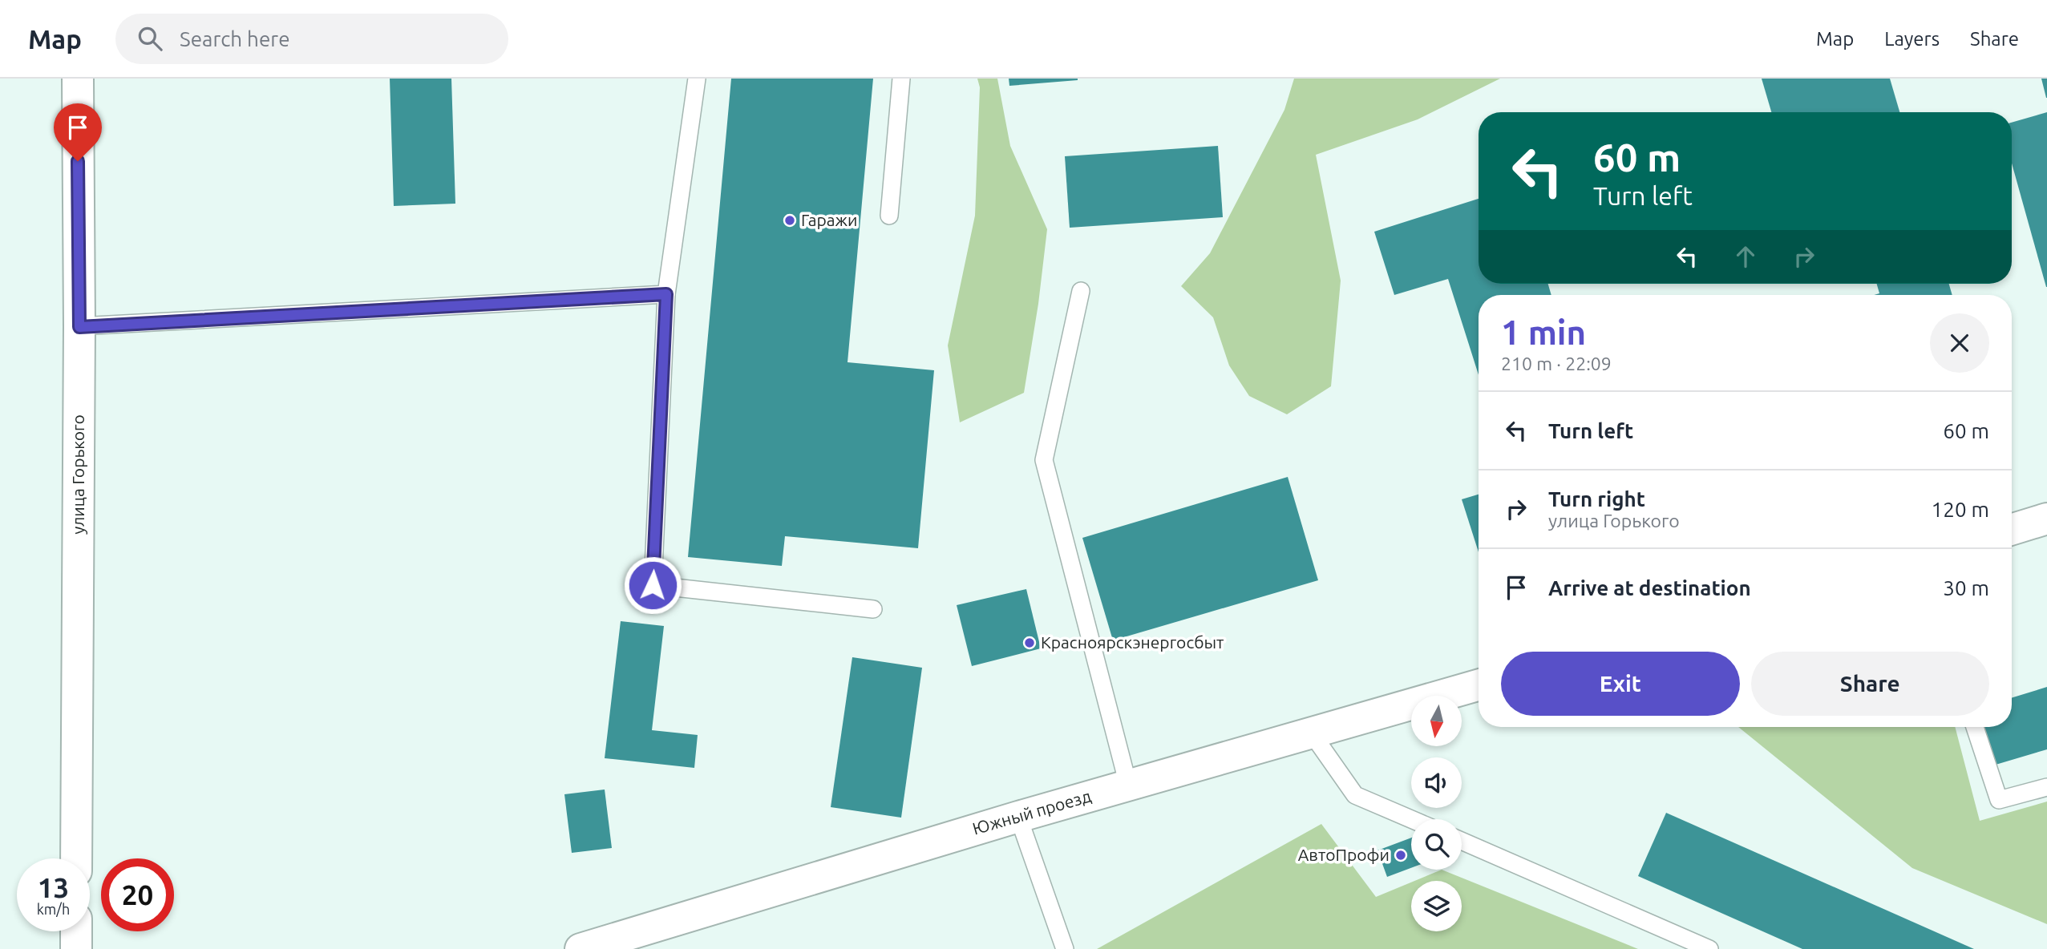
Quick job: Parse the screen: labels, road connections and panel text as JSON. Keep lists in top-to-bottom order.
{
  "streets": {
    "street": ["улица Горького", "Южный проезд"]
  },
  "places": ["Гаражи", "Красноярскэнергосбыт", "АвтоПрофи"],
  "north": "bottom",
  "page": {
    "header": "Map",
    "search": "Search here",
    "nav": ["Map", "Layers", "Share"],
    "turn": ["60 m", "Turn left"],
    "heading": ["1 min", "210 m · 22:09"],
    "list": [
      {
        "name": "Turn left",
        "value": "60 m"
      },
      {
        "name": "Turn right",
        "note": "улица Горького",
        "value": "120 m"
      },
      {
        "name": "Arrive at destination",
        "value": "30 m"
      }
    ],
    "buttons": ["Exit", "Share"],
    "speed": "13 km/h",
    "limit": "20"
  }
}
